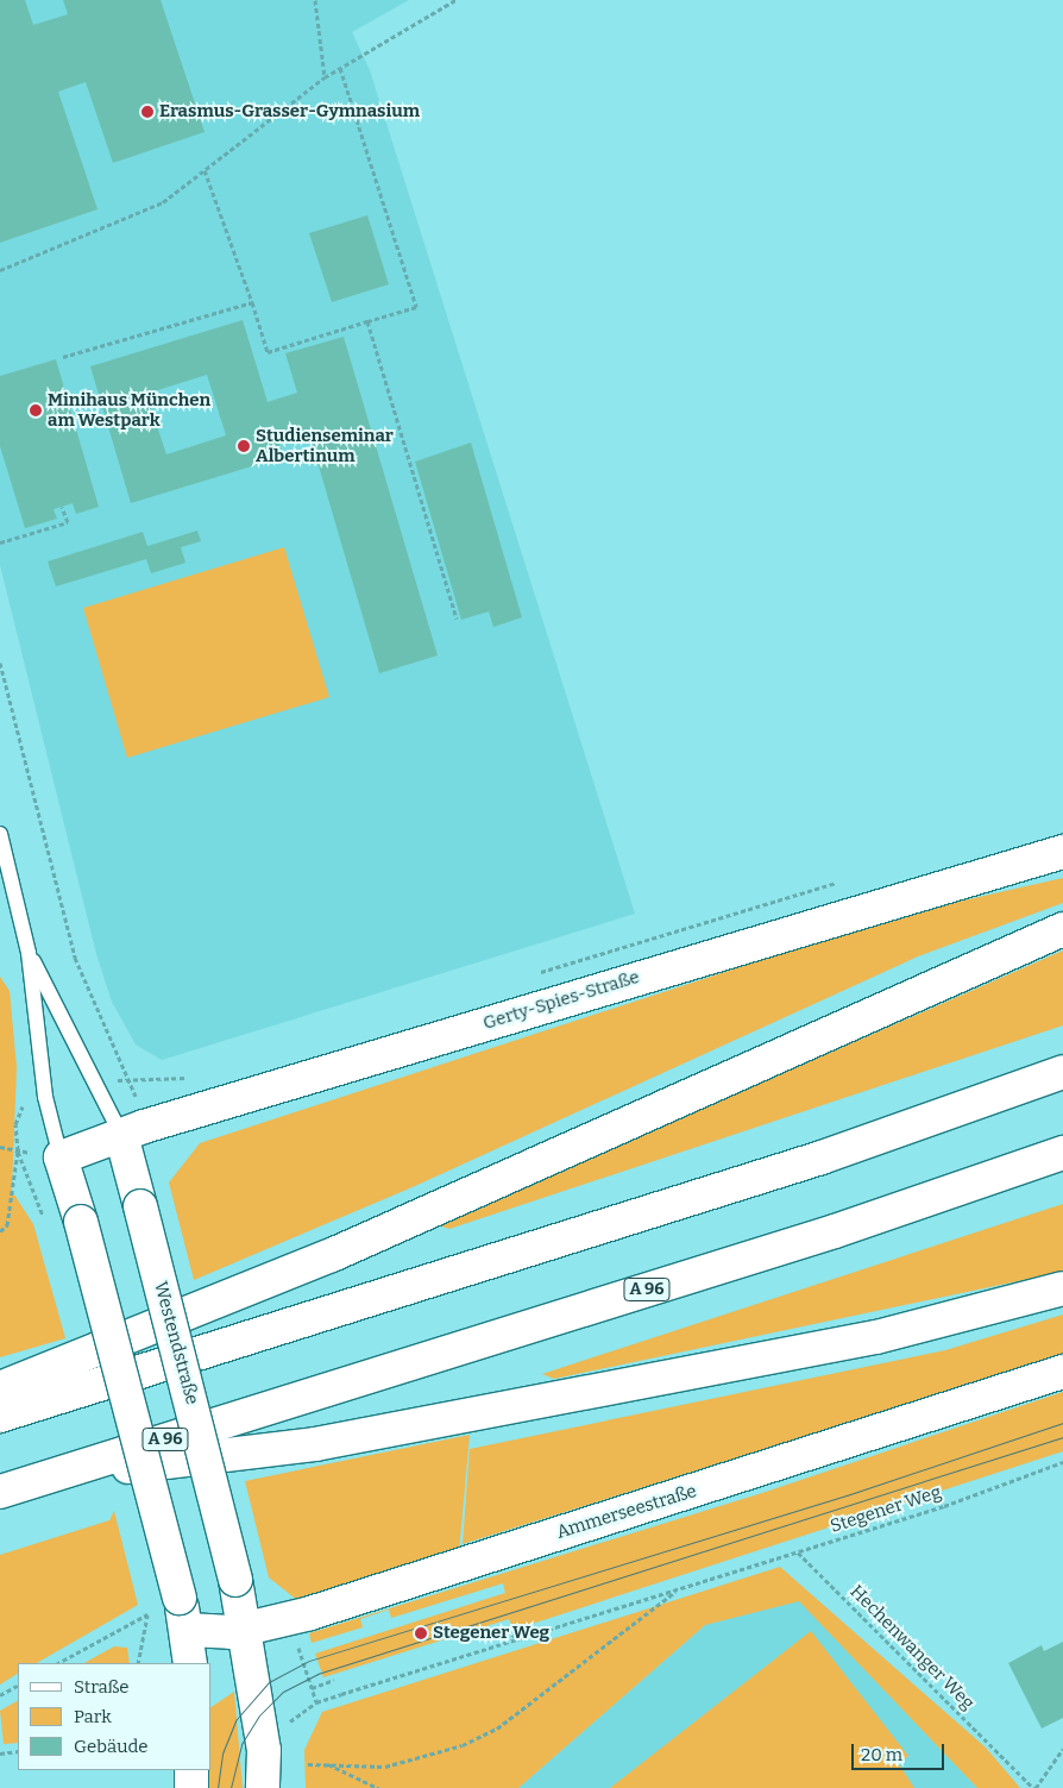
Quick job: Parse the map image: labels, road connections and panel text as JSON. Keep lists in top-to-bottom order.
{
  "streets": {
    "main road": [
      "Gerty-Spies-Straße",
      "A 96",
      "Westendstraße",
      "Ammerseestraße"
    ],
    "path": ["Stegener Weg", "Hechenwanger Weg"]
  },
  "crossings": [
    ["Gerty-Spies-Straße", "Westendstraße"],
    ["Westendstraße", "Ammerseestraße"],
    ["Stegener Weg", "Hechenwanger Weg"]
  ],
  "places": [
    "Erasmus-Grasser-Gymnasium",
    "Minihaus München am Westpark",
    "Studienseminar Albertinum",
    "Stegener Weg"
  ],
  "legend": ["Straße", "Park", "Gebäude"],
  "scale_bar": "20 m"
}
